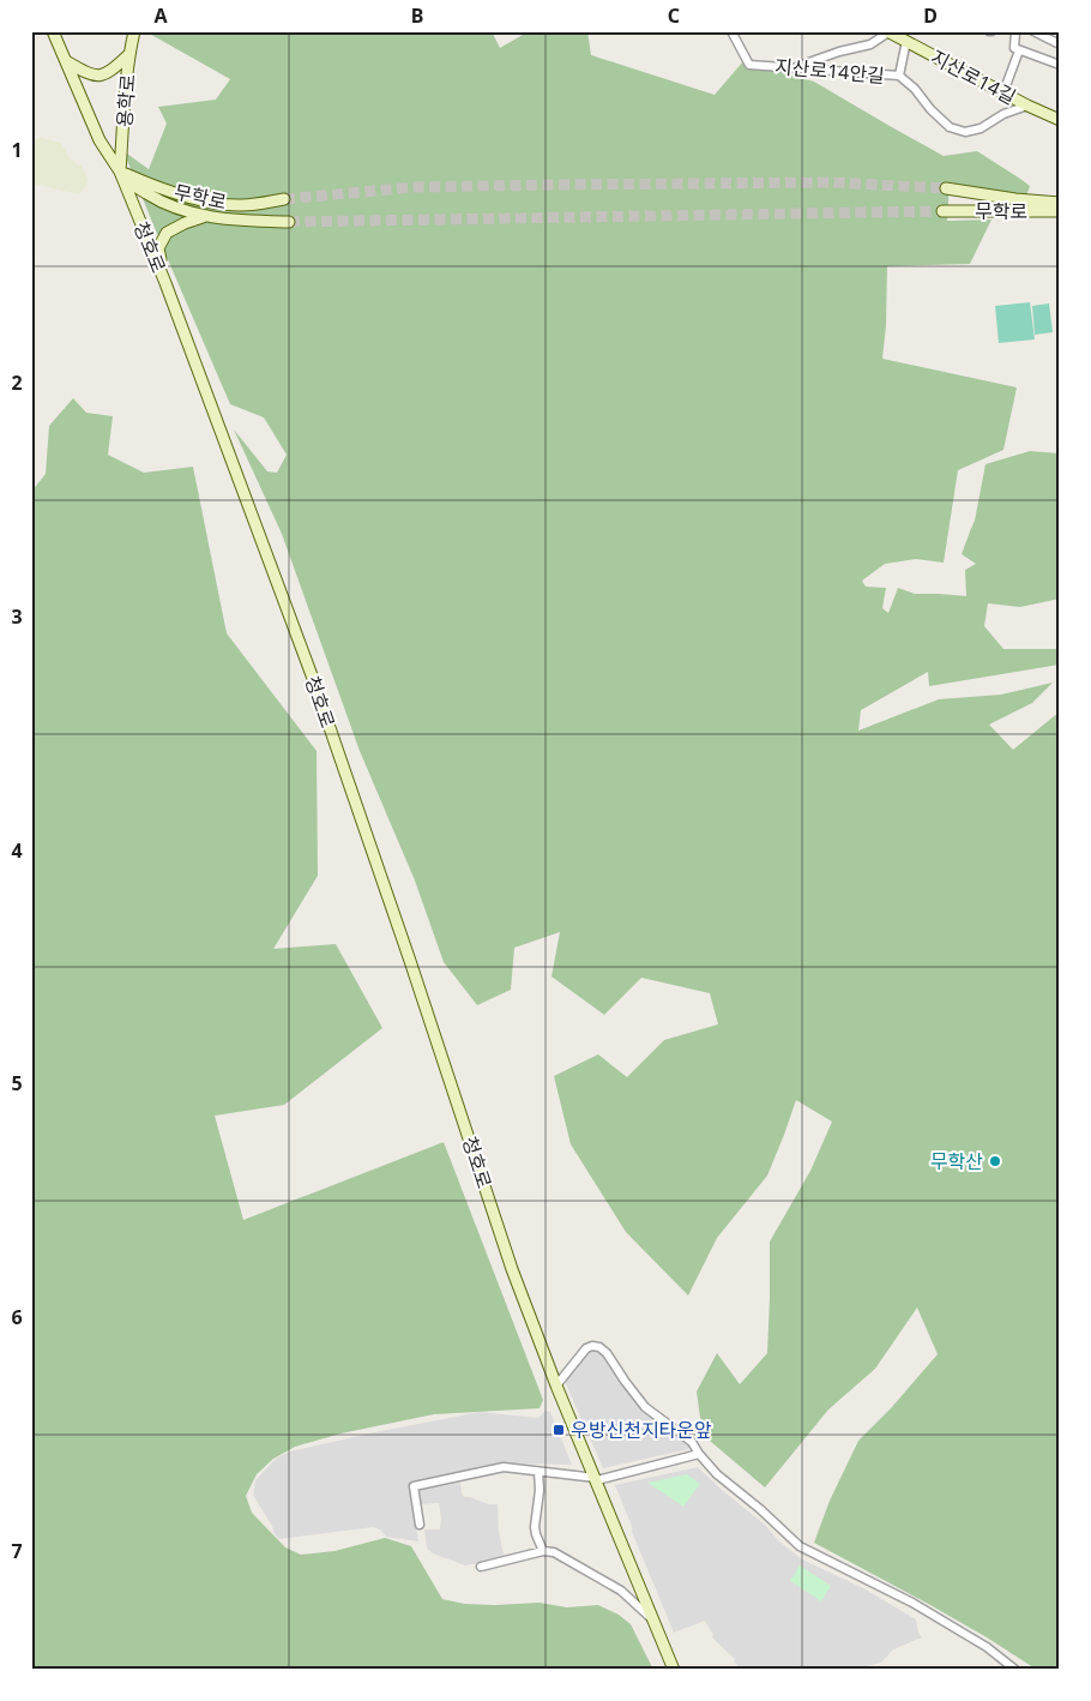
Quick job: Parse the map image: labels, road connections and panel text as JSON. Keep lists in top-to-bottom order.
{
  "streets": {
    "main road": [
      "지산로14길",
      "용학로",
      "무학로",
      "청호로"
    ],
    "street": ["지산로14안길"]
  },
  "crossings": [
    ["지산로14안길", "지산로14길"],
    ["용학로", "무학로"],
    ["용학로", "청호로"],
    ["무학로", "청호로"]
  ],
  "places": {
    "other": ["무학산"],
    "transit": ["우방신천지타운앞"]
  },
  "grid": {
    "columns": [
      "A",
      "B",
      "C",
      "D"
    ],
    "rows": [
      "1",
      "2",
      "3",
      "4",
      "5",
      "6",
      "7"
    ]
  }
}
